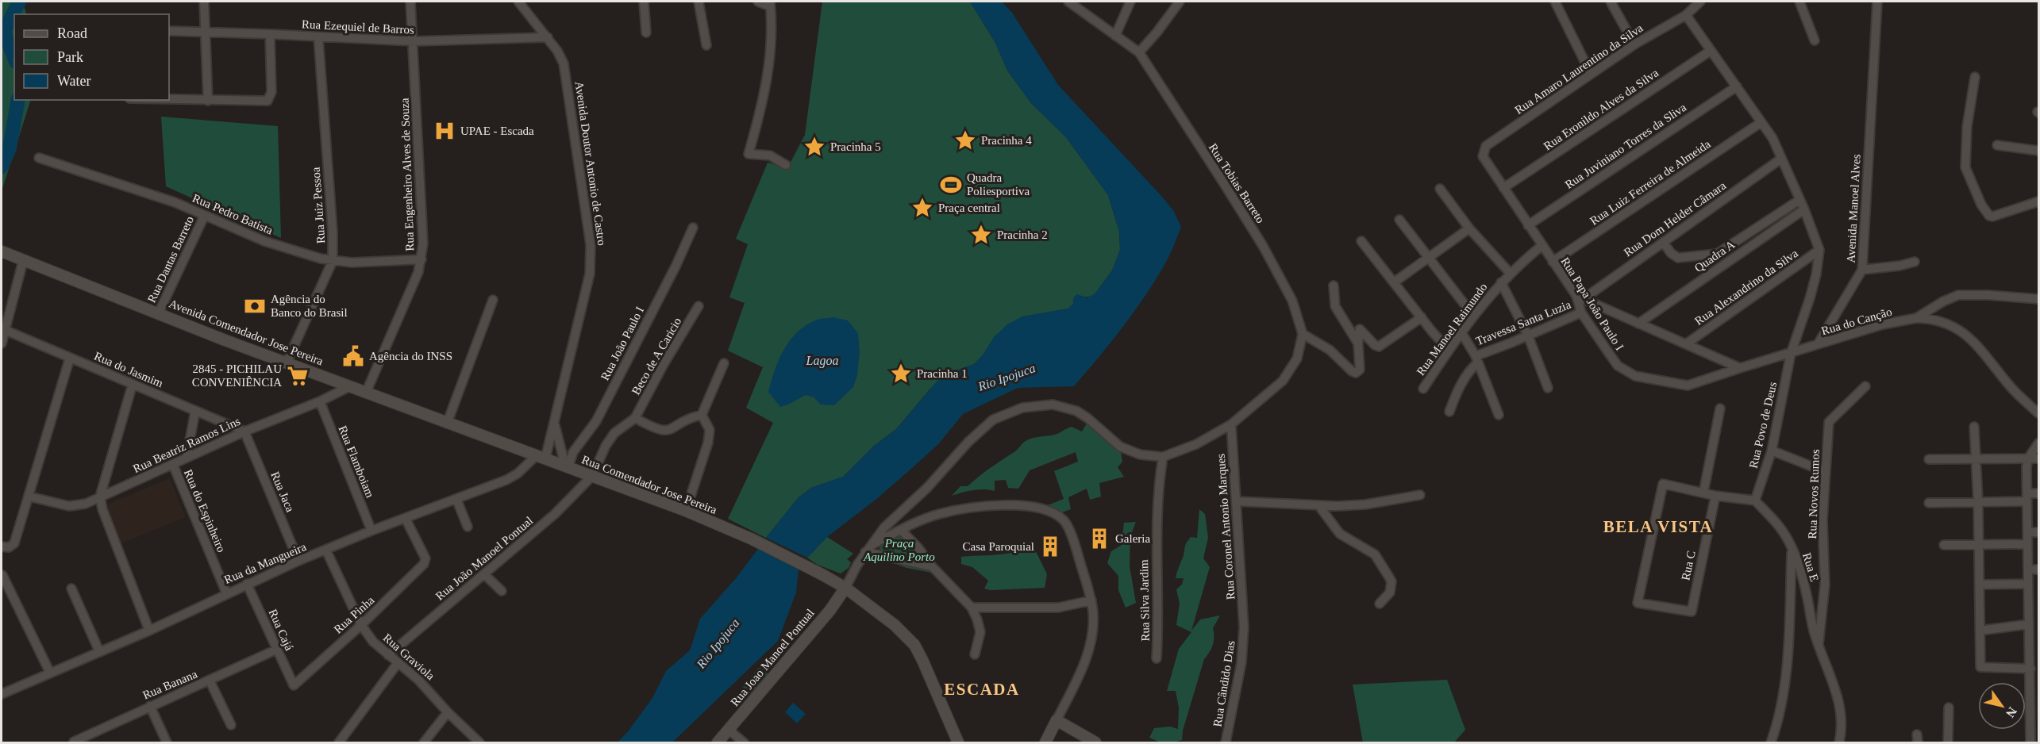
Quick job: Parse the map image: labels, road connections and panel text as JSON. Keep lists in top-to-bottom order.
{
  "streets": {
    "street": [
      "Rua Ezequiel de Barros",
      "Rua Amaro Laurentino da Silva",
      "Rua Eronildo Alves da Silva",
      "Rua Juviniano Torres da Sliva",
      "Avenida Doutor Antonio de Castro",
      "Rua Engenheiro Alves de Souza",
      "Rua Luiz Ferreira de Almeida",
      "Rua Tobias Barreto",
      "Rua Juiz Pessoa",
      "Avenida Manoel Alves",
      "Rua Pedro Batista",
      "Rua Dom Helder Câmara",
      "Quadra A",
      "Rua Dantas Barreto",
      "Rua Alexandrino da Silva",
      "Rua Papa João Paulo I",
      "Rua do Canção",
      "Travessa Santa Luzia",
      "Rua Manoel Raimundo",
      "Avenida Comendador Jose Pereira",
      "Rua João Paulo I",
      "Beco de A Caricio",
      "Rua do Jasmim",
      "Rua Povo de Deus",
      "Rua Beatriz Ramos Lins",
      "Rua Flamboiam",
      "Rua Comendador Jose Pereira",
      "Rua Jaca",
      "Rua Novos Rumos",
      "Rua do Espinheiro",
      "Rua Coronel Antonio Marques",
      "Rua João Manoel Pontual",
      "Rua da Mangueira",
      "Rua C",
      "Rua E",
      "Rua Silva Jardim",
      "Rua Pinha",
      "Rua Cajá",
      "Rua Graviola",
      "Rua Joao Manoel Pontual",
      "Rua Cândido Dias",
      "Rua Banana"
    ]
  },
  "crossings": [
    ["Rua Ezequiel de Barros", "Avenida Doutor Antonio de Castro"],
    ["Rua Ezequiel de Barros", "Rua Engenheiro Alves de Souza"],
    ["Rua Ezequiel de Barros", "Rua Juiz Pessoa"],
    ["Rua Amaro Laurentino da Silva", "Rua Papa João Paulo I"],
    ["Rua Eronildo Alves da Silva", "Rua Papa João Paulo I"],
    ["Rua Juviniano Torres da Sliva", "Rua Papa João Paulo I"],
    ["Avenida Doutor Antonio de Castro", "Avenida Comendador Jose Pereira"],
    ["Avenida Doutor Antonio de Castro", "Rua João Paulo I"],
    ["Avenida Doutor Antonio de Castro", "Rua Comendador Jose Pereira"],
    ["Avenida Doutor Antonio de Castro", "Rua da Mangueira"],
    ["Rua Engenheiro Alves de Souza", "Rua Pedro Batista"],
    ["Rua Engenheiro Alves de Souza", "Avenida Comendador Jose Pereira"],
    ["Rua Luiz Ferreira de Almeida", "Rua Papa João Paulo I"],
    ["Rua Juiz Pessoa", "Rua Pedro Batista"],
    ["Rua Juiz Pessoa", "Avenida Comendador Jose Pereira"],
    ["Avenida Manoel Alves", "Rua do Canção"],
    ["Rua Pedro Batista", "Rua Dantas Barreto"],
    ["Rua Dom Helder Câmara", "Rua Papa João Paulo I"],
    ["Rua Dantas Barreto", "Avenida Comendador Jose Pereira"],
    ["Rua Alexandrino da Silva", "Rua Povo de Deus"],
    ["Rua Papa João Paulo I", "Travessa Santa Luzia"],
    ["Rua Papa João Paulo I", "Rua Manoel Raimundo"],
    ["Avenida Comendador Jose Pereira", "Rua Beatriz Ramos Lins"],
    ["Avenida Comendador Jose Pereira", "Rua Comendador Jose Pereira"],
    ["Avenida Comendador Jose Pereira", "Rua da Mangueira"],
    ["Rua João Paulo I", "Rua Comendador Jose Pereira"],
    ["Rua do Jasmim", "Rua Beatriz Ramos Lins"],
    ["Rua do Jasmim", "Rua Jaca"],
    ["Rua Povo de Deus", "Rua E"],
    ["Rua Beatriz Ramos Lins", "Rua Flamboiam"],
    ["Rua Beatriz Ramos Lins", "Rua Jaca"],
    ["Rua Beatriz Ramos Lins", "Rua do Espinheiro"],
    ["Rua Flamboiam", "Rua da Mangueira"],
    ["Rua Comendador Jose Pereira", "Rua João Manoel Pontual"],
    ["Rua Comendador Jose Pereira", "Rua da Mangueira"],
    ["Rua Comendador Jose Pereira", "Rua Joao Manoel Pontual"],
    ["Rua Jaca", "Rua da Mangueira"],
    ["Rua Novos Rumos", "Rua E"],
    ["Rua do Espinheiro", "Rua da Mangueira"],
    ["Rua Coronel Antonio Marques", "Rua Cândido Dias"],
    ["Rua João Manoel Pontual", "Rua Graviola"],
    ["Rua da Mangueira", "Rua Pinha"],
    ["Rua da Mangueira", "Rua Cajá"],
    ["Rua da Mangueira", "Rua Graviola"],
    ["Rua Pinha", "Rua Cajá"],
    ["Rua Pinha", "Rua Graviola"],
    ["Rua Cajá", "Rua Banana"]
  ],
  "districts": ["BELA VISTA", "ESCADA"],
  "water": ["Lagoa", "Rio Ipojuca"],
  "parks": ["Praça Aquilino Porto"],
  "places": {
    "hospital": ["UPAE - Escada"],
    "place": [
      "Pracinha 4",
      "Pracinha 5",
      "Praça central",
      "Pracinha 2",
      "Pracinha 1"
    ],
    "sports": ["Quadra Poliesportiva"],
    "bank": ["Agência do Banco do Brasil"],
    "public building": ["Agência do INSS"],
    "supermarket": ["2845 - PICHILAU CONVENIÊNCIA"],
    "building": ["Galeria", "Casa Paroquial"]
  },
  "legend": ["Road", "Park", "Water"],
  "north": "bottom right"
}
